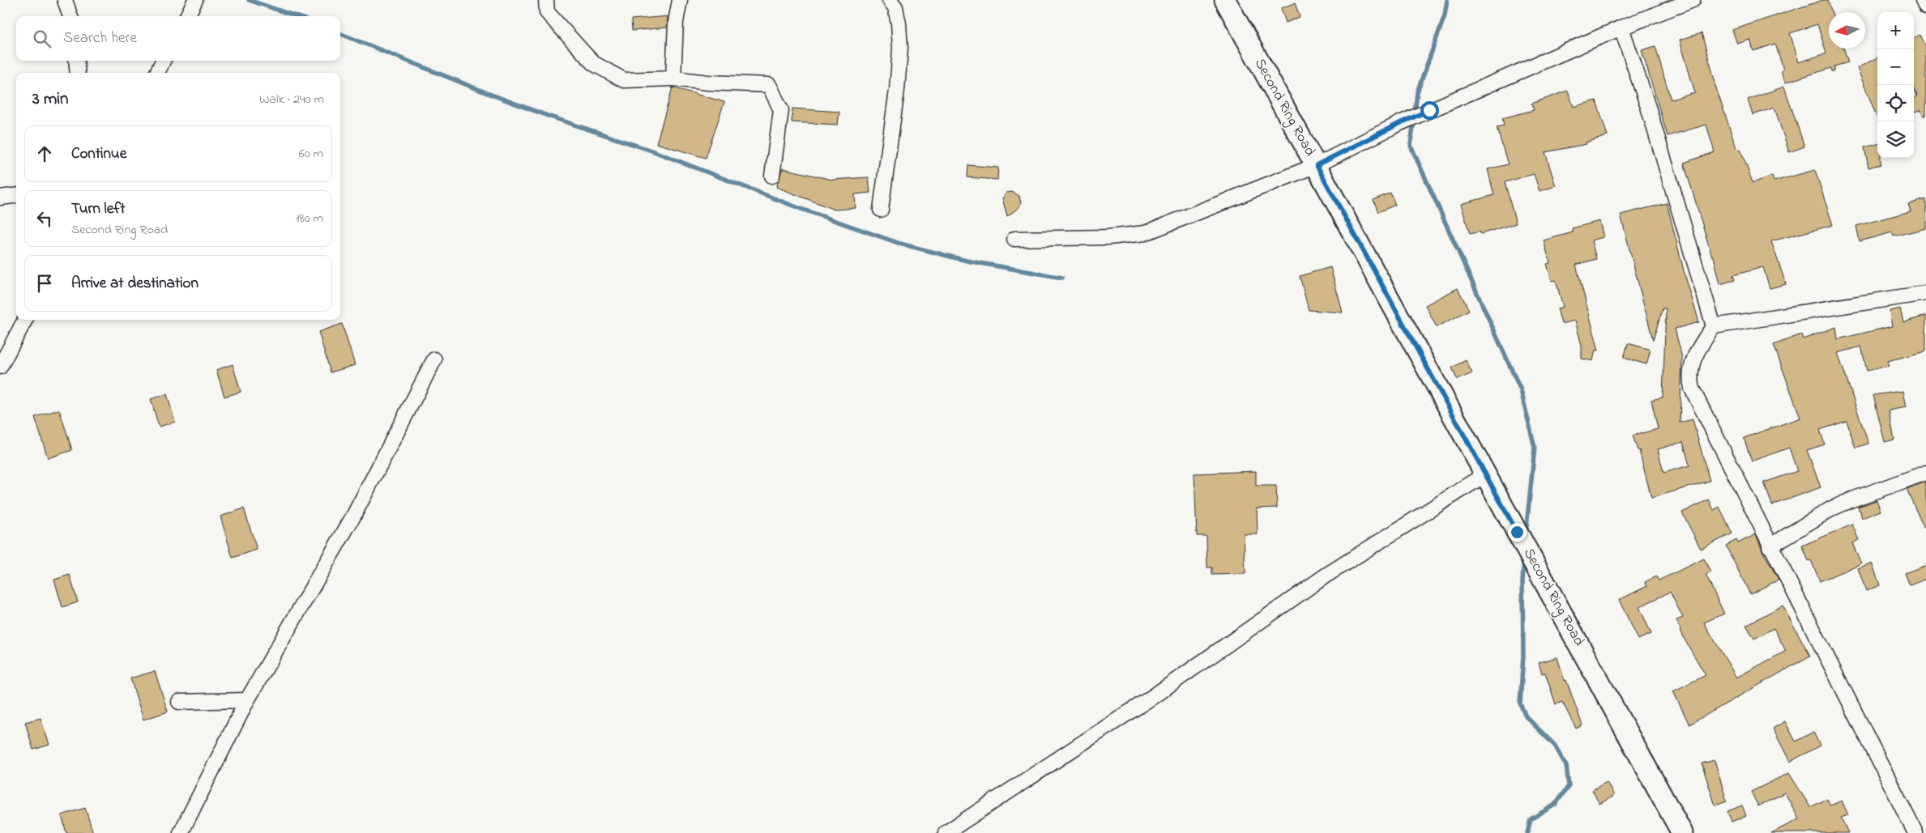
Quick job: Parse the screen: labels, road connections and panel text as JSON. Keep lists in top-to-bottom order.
{
  "streets": {
    "main road": ["Second Ring Road"]
  },
  "north": "left",
  "page": {
    "map_buttons": ["+", "−"],
    "search": "Search here",
    "heading": ["3 min", "Walk · 240 m"],
    "list": [
      ["Continue", "60 m"],
      ["Turn left", "Second Ring Road", "180 m"],
      "Arrive at destination"
    ]
  }
}
